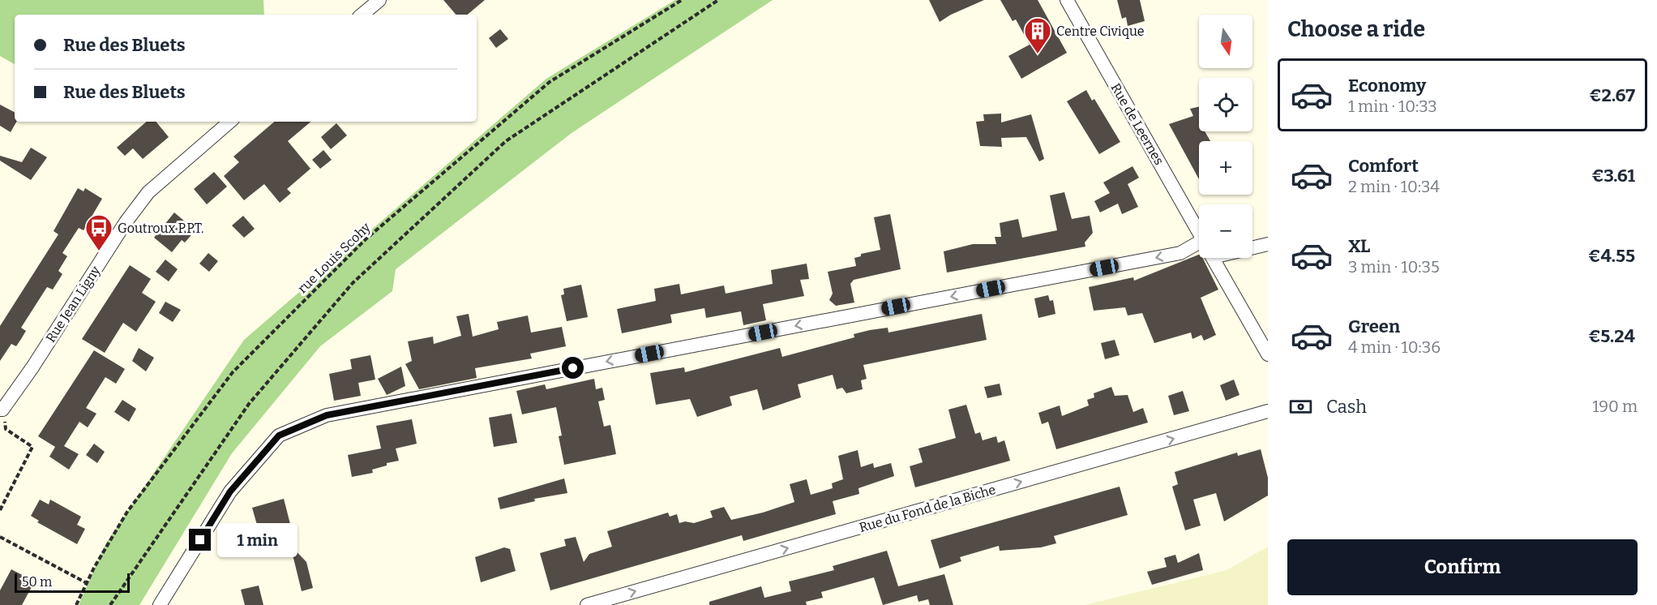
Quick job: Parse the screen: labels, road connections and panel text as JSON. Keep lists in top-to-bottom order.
{
  "streets": {
    "street": ["Rue de Leernes", "Rue Jean Ligny", "Rue du Fond de la Biche"],
    "path": ["rue Louis Scohy"]
  },
  "one_way": ["Rue du Fond de la Biche"],
  "places": {
    "building": ["Centre Civique"],
    "bus stop": ["Goutroux P.P.T."]
  },
  "scale_bar": "50 m",
  "north": "bottom",
  "page": {
    "heading": "Choose a ride",
    "map_buttons": ["+", "−"],
    "banner": ["Rue des Bluets", "Rue des Bluets"],
    "list": [
      {
        "name": "Economy",
        "note": "1 min · 10:33",
        "value": "€2.67"
      },
      {
        "name": "Comfort",
        "note": "2 min · 10:34",
        "value": "€3.61"
      },
      {
        "name": "XL",
        "note": "3 min · 10:35",
        "value": "€4.55"
      },
      {
        "name": "Green",
        "note": "4 min · 10:36",
        "value": "€5.24"
      }
    ],
    "pay": ["Cash", "190 m"],
    "bubble": "1 min",
    "buttons": "Confirm",
    "scale": "50 m"
  }
}
